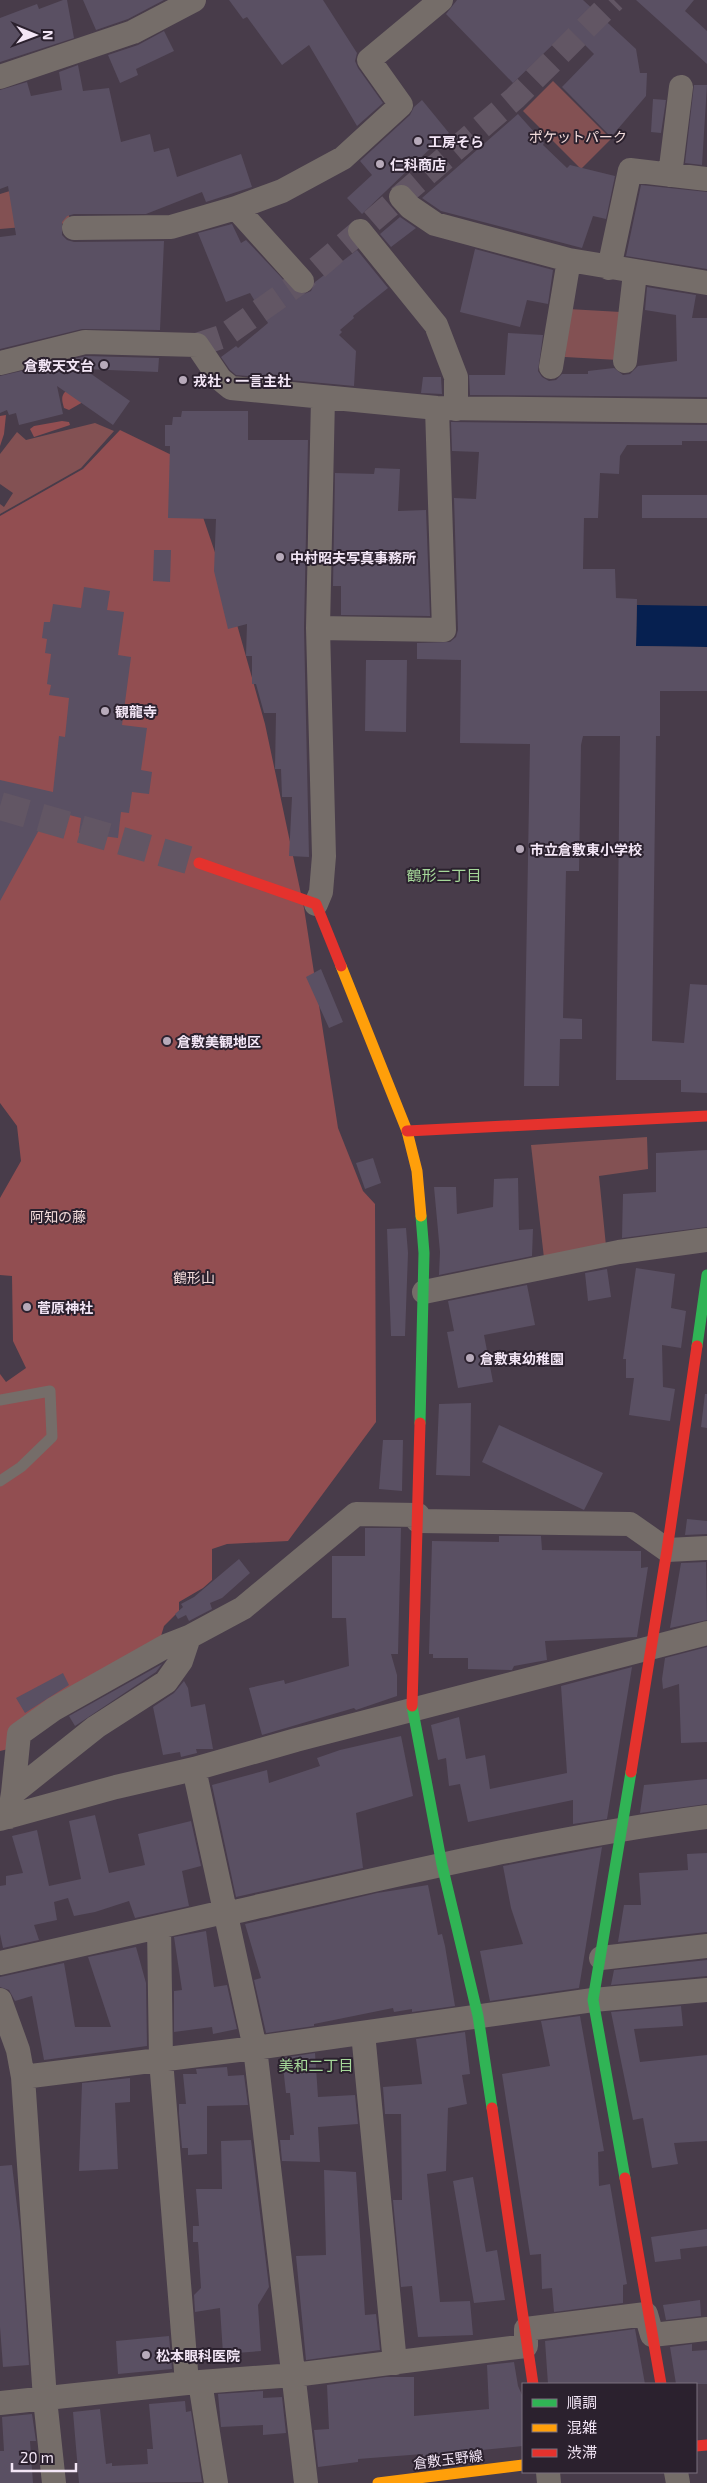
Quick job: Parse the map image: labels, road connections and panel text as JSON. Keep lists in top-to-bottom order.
{
  "streets": {
    "street": ["倉敷玉野線"]
  },
  "districts": ["鶴形二丁目", "美和二丁目"],
  "parks": ["ポケットパーク", "阿知の藤", "鶴形山"],
  "places": [
    "工房そら",
    "仁科商店",
    "倉敷天文台",
    "戎社・一言主社",
    "中村昭夫写真事務所",
    "観龍寺",
    "市立倉敷東小学校",
    "倉敷美観地区",
    "菅原神社",
    "倉敷東幼稚園",
    "松本眼科医院"
  ],
  "legend": ["順調", "混雑", "渋滞"],
  "scale_bar": "20 m",
  "north": "right"
}
